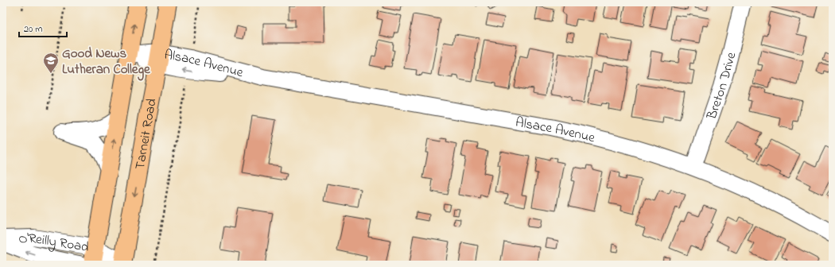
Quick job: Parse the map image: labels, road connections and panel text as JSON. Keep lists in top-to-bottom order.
{
  "streets": {
    "main road": ["Tarneit Road"],
    "street": ["Alsace Avenue", "Breton Drive", "O'Reilly Road"]
  },
  "crossings": [
    ["Alsace Avenue", "Breton Drive"],
    ["Alsace Avenue", "Tarneit Road"],
    ["Tarneit Road", "O'Reilly Road"]
  ],
  "places": {
    "school or university": ["Good News Lutheran College"]
  },
  "scale_bar": "20 m"
}
